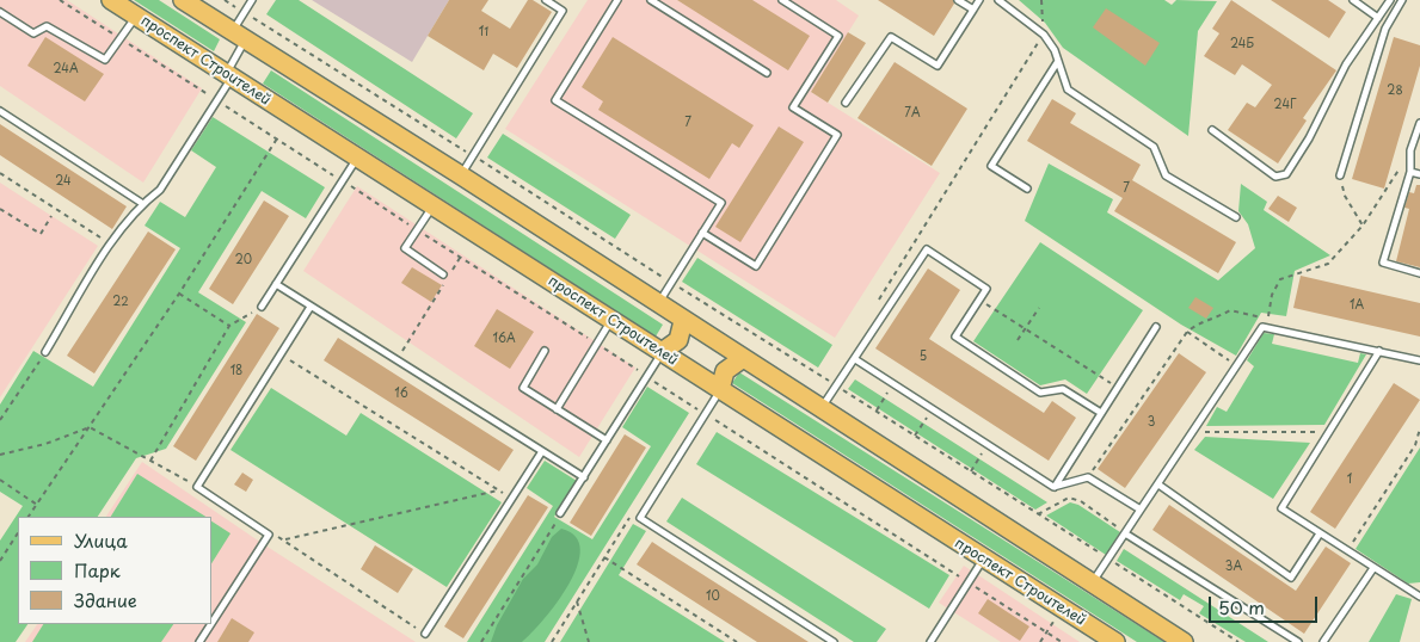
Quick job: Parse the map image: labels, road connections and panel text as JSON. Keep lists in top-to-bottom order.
{
  "streets": {
    "main road": ["проспект Строителей"]
  },
  "house_numbers": [
    "11",
    "24Б",
    "24А",
    "28",
    "24Г",
    "7А",
    "7",
    "24",
    "7",
    "20",
    "22",
    "1А",
    "16А",
    "5",
    "18",
    "16",
    "3",
    "1",
    "3А",
    "10"
  ],
  "legend": ["Улица", "Парк", "Здание"],
  "scale_bar": "50 m"
}
